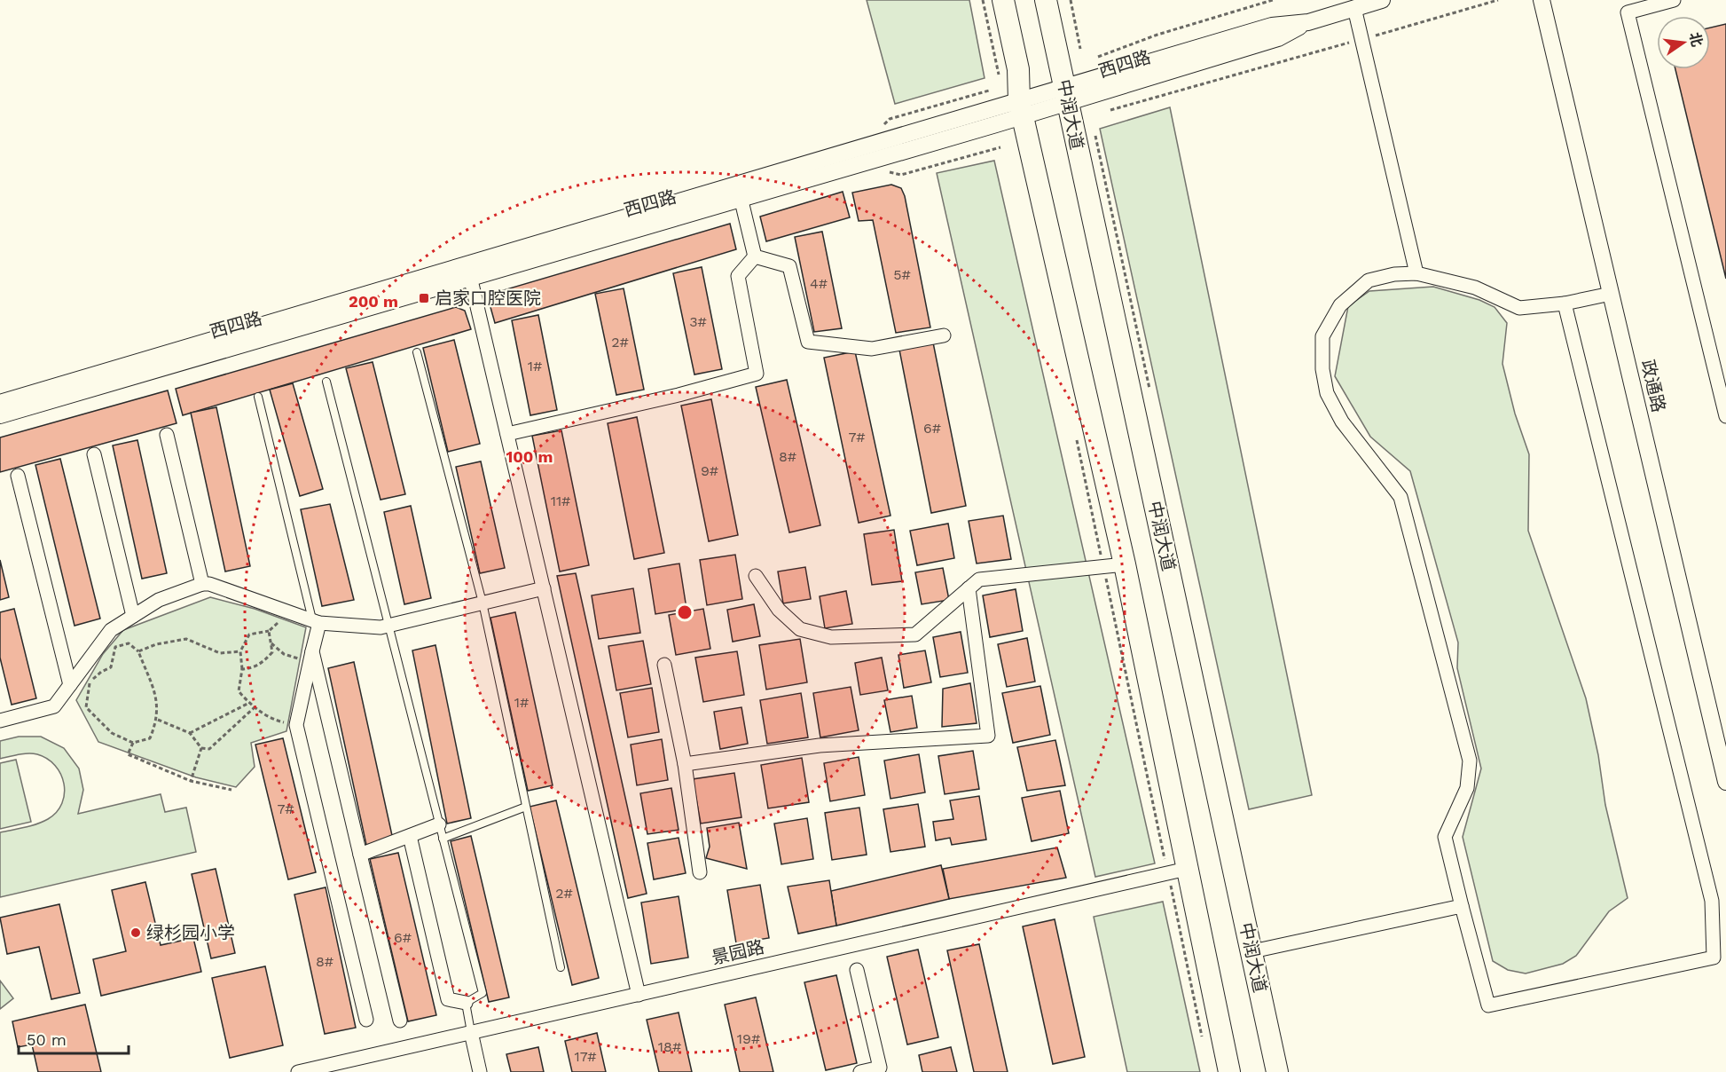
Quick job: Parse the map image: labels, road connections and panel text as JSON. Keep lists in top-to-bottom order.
{
  "streets": {
    "main road": ["中润大道"],
    "street": ["西四路", "政通路", "景园路"]
  },
  "crossings": [
    ["西四路", "中润大道"]
  ],
  "places": {
    "transit": ["启家口腔医院"],
    "other": ["绿杉园小学"]
  },
  "house_numbers": [
    "5#",
    "4#",
    "3#",
    "2#",
    "1#",
    "6#",
    "7#",
    "8#",
    "9#",
    "11#",
    "1#",
    "7#",
    "2#",
    "6#",
    "8#",
    "19#",
    "18#",
    "17#"
  ],
  "scale_bar": "50 m",
  "north": "right",
  "rings": ["200 m", "100 m"]
}
